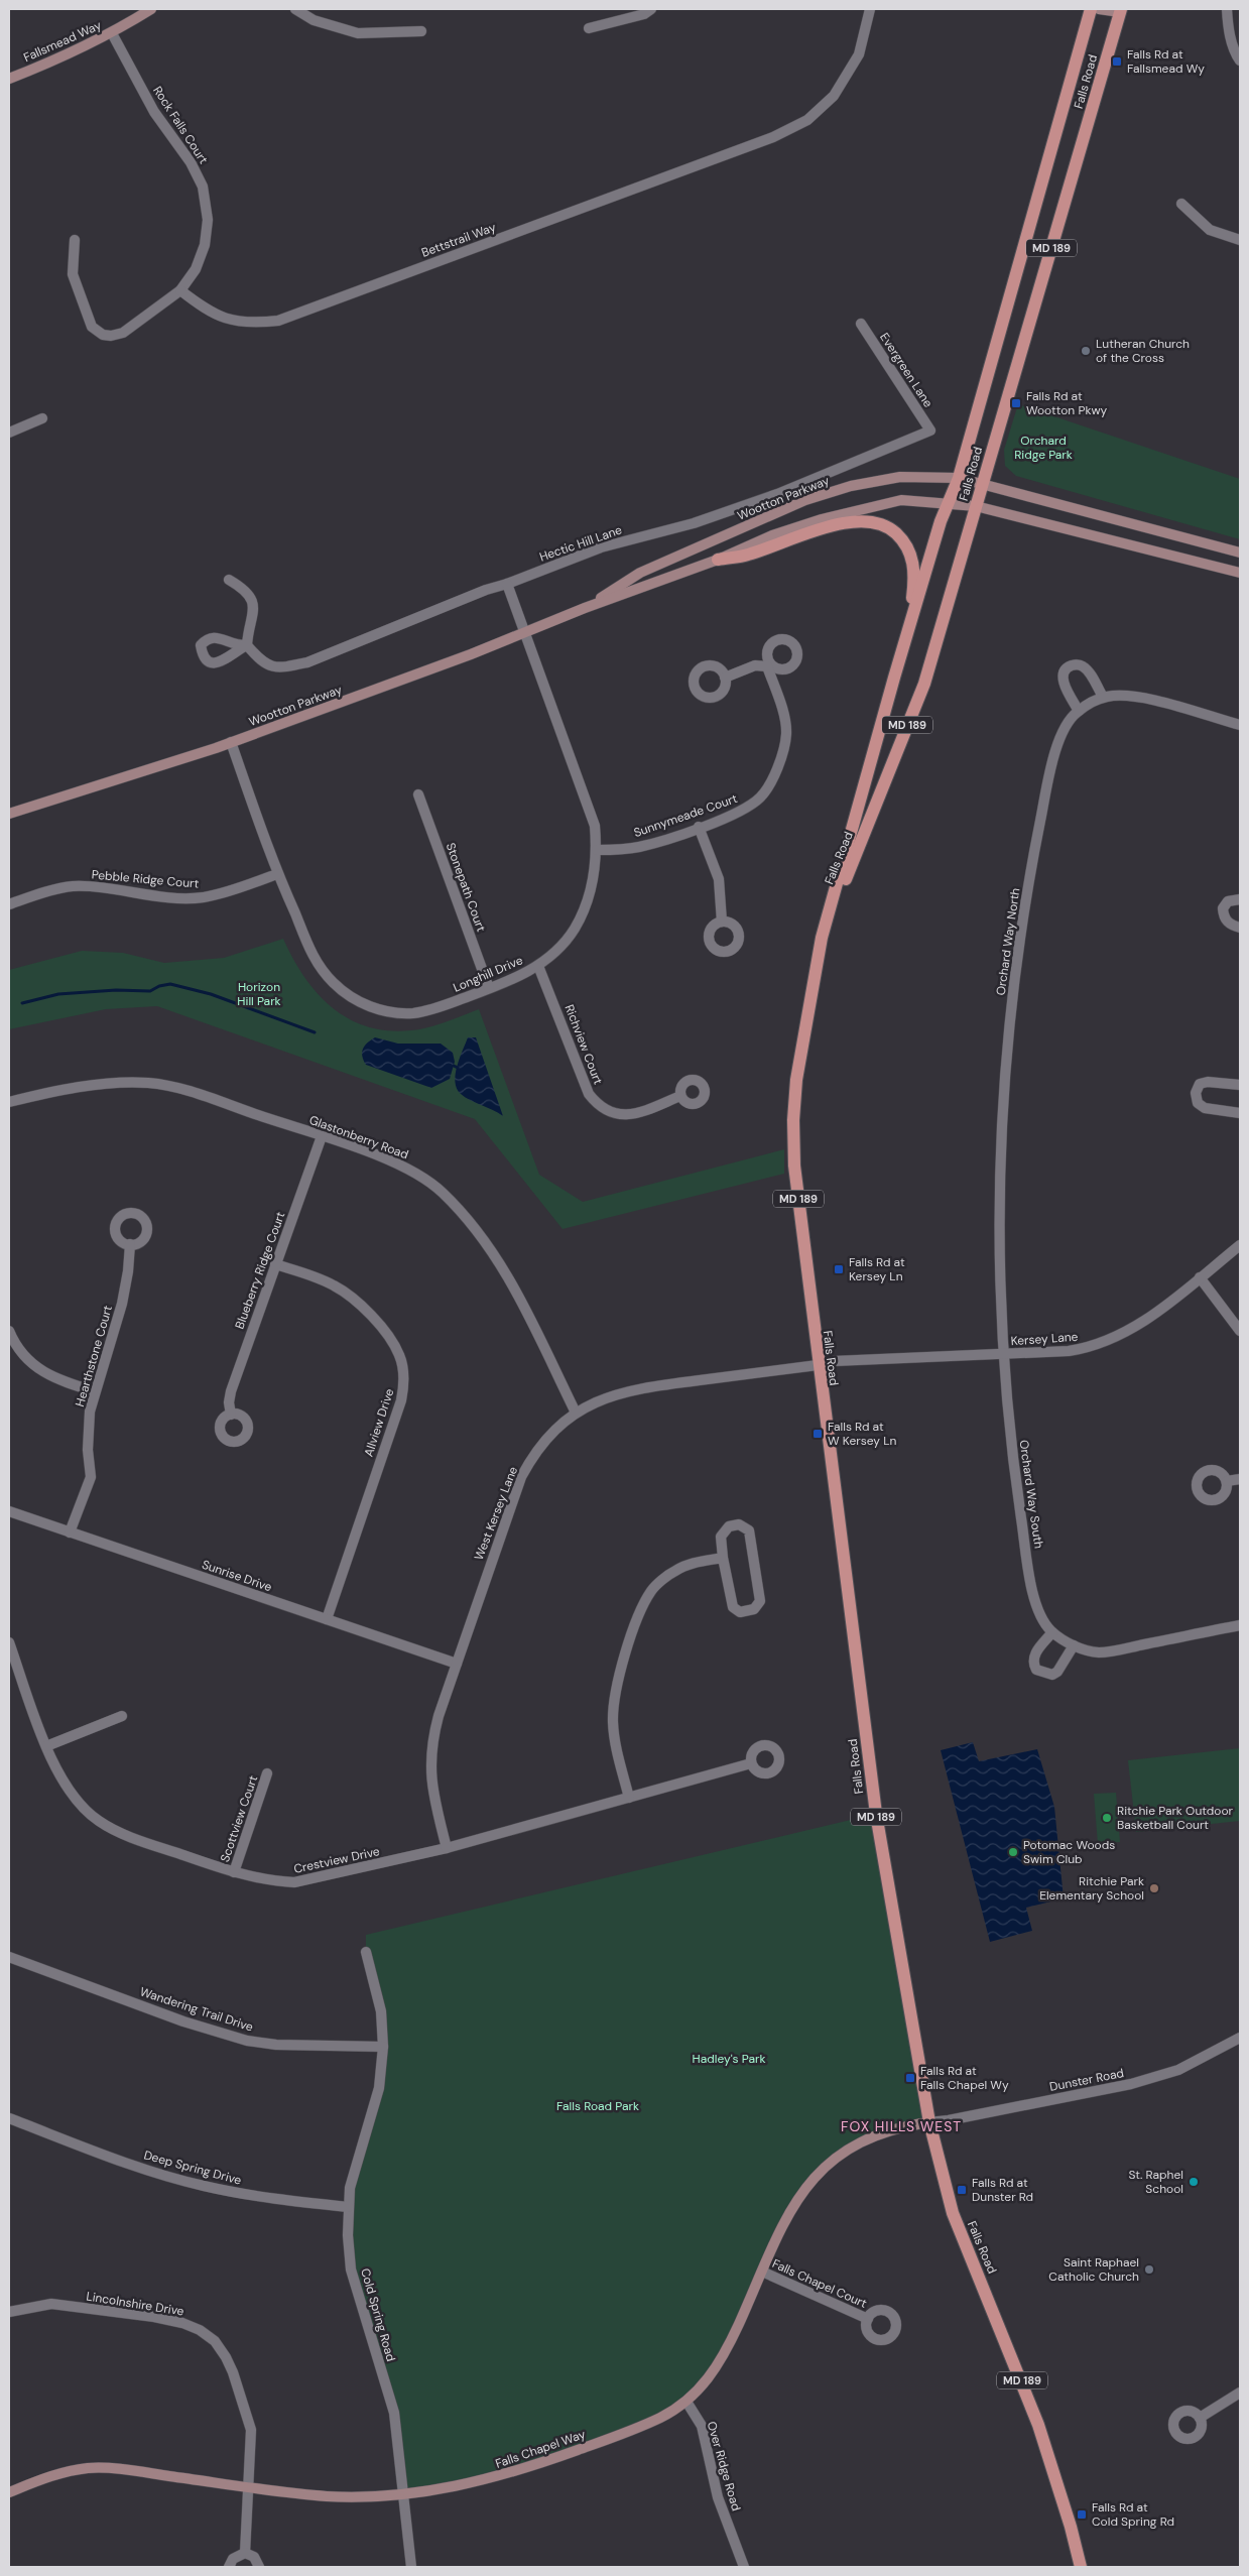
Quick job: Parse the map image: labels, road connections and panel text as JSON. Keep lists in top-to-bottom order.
{
  "streets": {
    "main road": [
      "Fallsmead Way",
      "Falls Road",
      "MD 189",
      "Wootton Parkway",
      "Falls Chapel Way"
    ],
    "street": [
      "Rock Falls Court",
      "Bettstrail Way",
      "Evergreen Lane",
      "Hectic Hill Lane",
      "Sunnymeade Court",
      "Pebble Ridge Court",
      "Stonepath Court",
      "Orchard Way North",
      "Longhill Drive",
      "Richview Court",
      "Glastonberry Road",
      "Blueberry Ridge Court",
      "Kersey Lane",
      "Hearthstone Court",
      "Allview Drive",
      "Orchard Way South",
      "West Kersey Lane",
      "Sunrise Drive",
      "Scottview Court",
      "Crestview Drive",
      "Wandering Trail Drive",
      "Dunster Road",
      "Deep Spring Drive",
      "Falls Chapel Court",
      "Lincolnshire Drive",
      "Cold Spring Road",
      "Over Ridge Road"
    ]
  },
  "crossings": [
    ["Fallsmead Way", "Rock Falls Court"],
    ["Falls Road", "Wootton Parkway"],
    ["Falls Road", "Kersey Lane"],
    ["Falls Road", "West Kersey Lane"],
    ["Falls Road", "Dunster Road"],
    ["Falls Road", "Falls Chapel Way"],
    ["Rock Falls Court", "Bettstrail Way"],
    ["Evergreen Lane", "Hectic Hill Lane"],
    ["Wootton Parkway", "Longhill Drive"],
    ["Hectic Hill Lane", "Longhill Drive"],
    ["Sunnymeade Court", "Longhill Drive"],
    ["Pebble Ridge Court", "Longhill Drive"],
    ["Stonepath Court", "Longhill Drive"],
    ["Orchard Way North", "Kersey Lane"],
    ["Orchard Way North", "Orchard Way South"],
    ["Longhill Drive", "Richview Court"],
    ["Glastonberry Road", "Blueberry Ridge Court"],
    ["Glastonberry Road", "West Kersey Lane"],
    ["Blueberry Ridge Court", "Allview Drive"],
    ["Kersey Lane", "Orchard Way South"],
    ["Kersey Lane", "West Kersey Lane"],
    ["Hearthstone Court", "Sunrise Drive"],
    ["Allview Drive", "Sunrise Drive"],
    ["West Kersey Lane", "Sunrise Drive"],
    ["West Kersey Lane", "Crestview Drive"],
    ["Scottview Court", "Crestview Drive"],
    ["Wandering Trail Drive", "Cold Spring Road"],
    ["Dunster Road", "Falls Chapel Way"],
    ["Deep Spring Drive", "Cold Spring Road"],
    ["Falls Chapel Court", "Falls Chapel Way"],
    ["Lincolnshire Drive", "Falls Chapel Way"],
    ["Cold Spring Road", "Falls Chapel Way"],
    ["Falls Chapel Way", "Over Ridge Road"]
  ],
  "districts": ["FOX HILLS WEST"],
  "parks": [
    "Orchard Ridge Park",
    "Horizon Hill Park",
    "Hadley's Park",
    "Falls Road Park"
  ],
  "places": {
    "transit": [
      "Falls Rd at Fallsmead Wy",
      "Falls Rd at Wootton Pkwy",
      "Falls Rd at Kersey Ln",
      "Falls Rd at W Kersey Ln",
      "Falls Rd at Falls Chapel Wy",
      "Falls Rd at Dunster Rd",
      "Falls Rd at Cold Spring Rd"
    ],
    "other": [
      "Lutheran Church of the Cross",
      "Ritchie Park Outdoor Basketball Court",
      "Potomac Woods Swim Club",
      "Ritchie Park Elementary School",
      "St. Raphel School",
      "Saint Raphael Catholic Church"
    ]
  }
}
